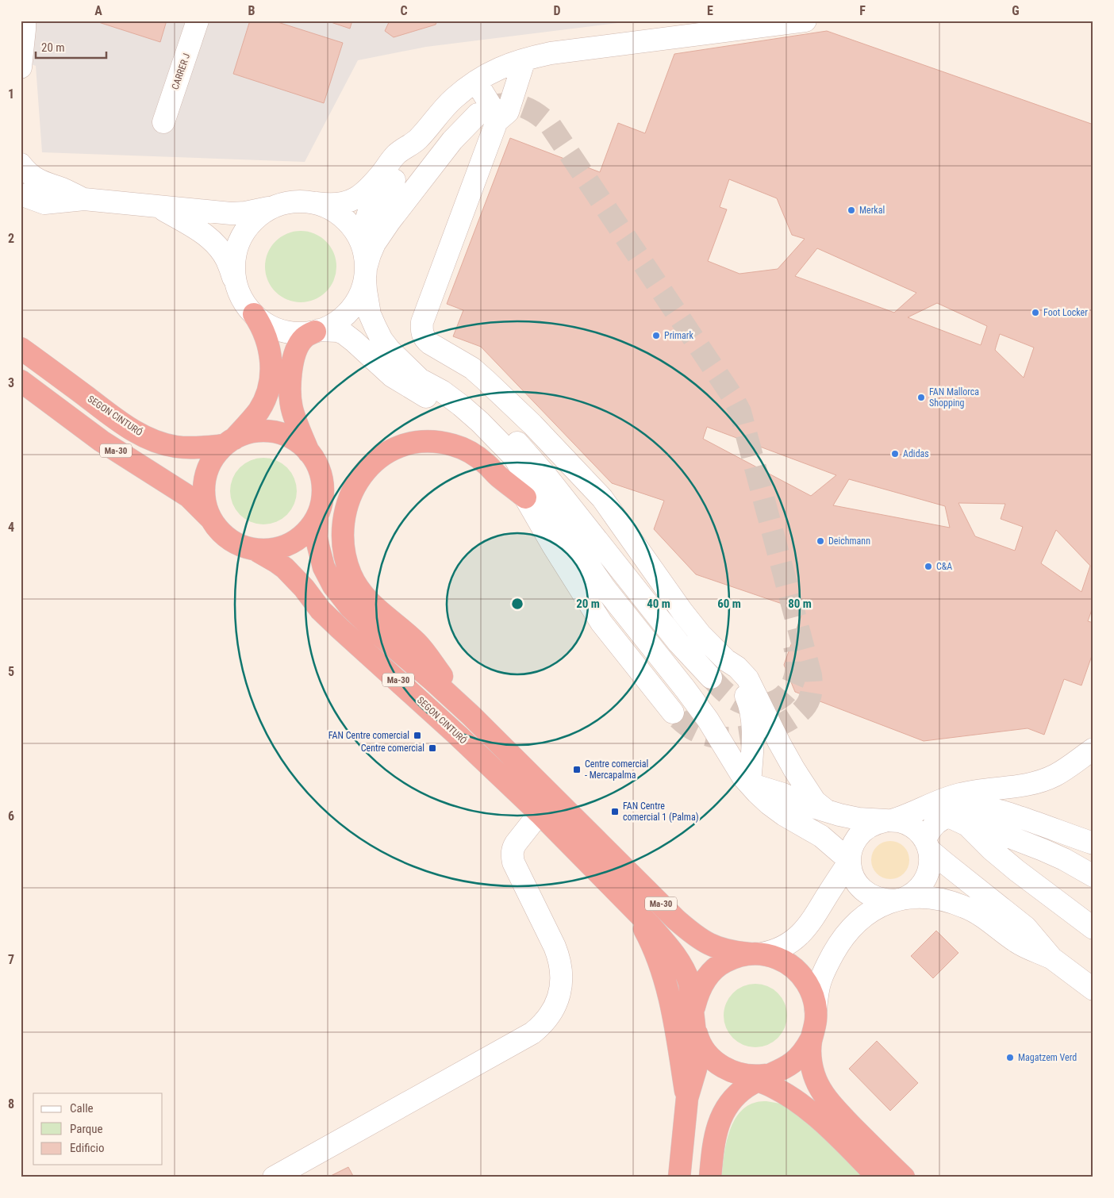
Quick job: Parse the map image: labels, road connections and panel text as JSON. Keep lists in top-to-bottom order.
{
  "streets": {
    "highway": ["SEGON CINTURÓ", "Ma-30"],
    "street": ["CARRER J"]
  },
  "crossings": [
    ["SEGON CINTURÓ", "Ma-30"]
  ],
  "places": {
    "other": [
      "Merkal",
      "Foot Locker",
      "Primark",
      "FAN Mallorca Shopping",
      "Adidas",
      "Deichmann",
      "C&A",
      "Magatzem Verd"
    ],
    "transit": [
      "FAN Centre comercial",
      "Centre comercial",
      "Centre comercial - Mercapalma",
      "FAN Centre comercial 1 (Palma)"
    ]
  },
  "legend": ["Calle", "Parque", "Edificio"],
  "scale_bar": "20 m",
  "grid": {
    "columns": [
      "A",
      "B",
      "C",
      "D",
      "E",
      "F",
      "G"
    ],
    "rows": [
      "1",
      "2",
      "3",
      "4",
      "5",
      "6",
      "7",
      "8"
    ]
  },
  "rings": [
    "20 m",
    "40 m",
    "60 m",
    "80 m"
  ]
}
